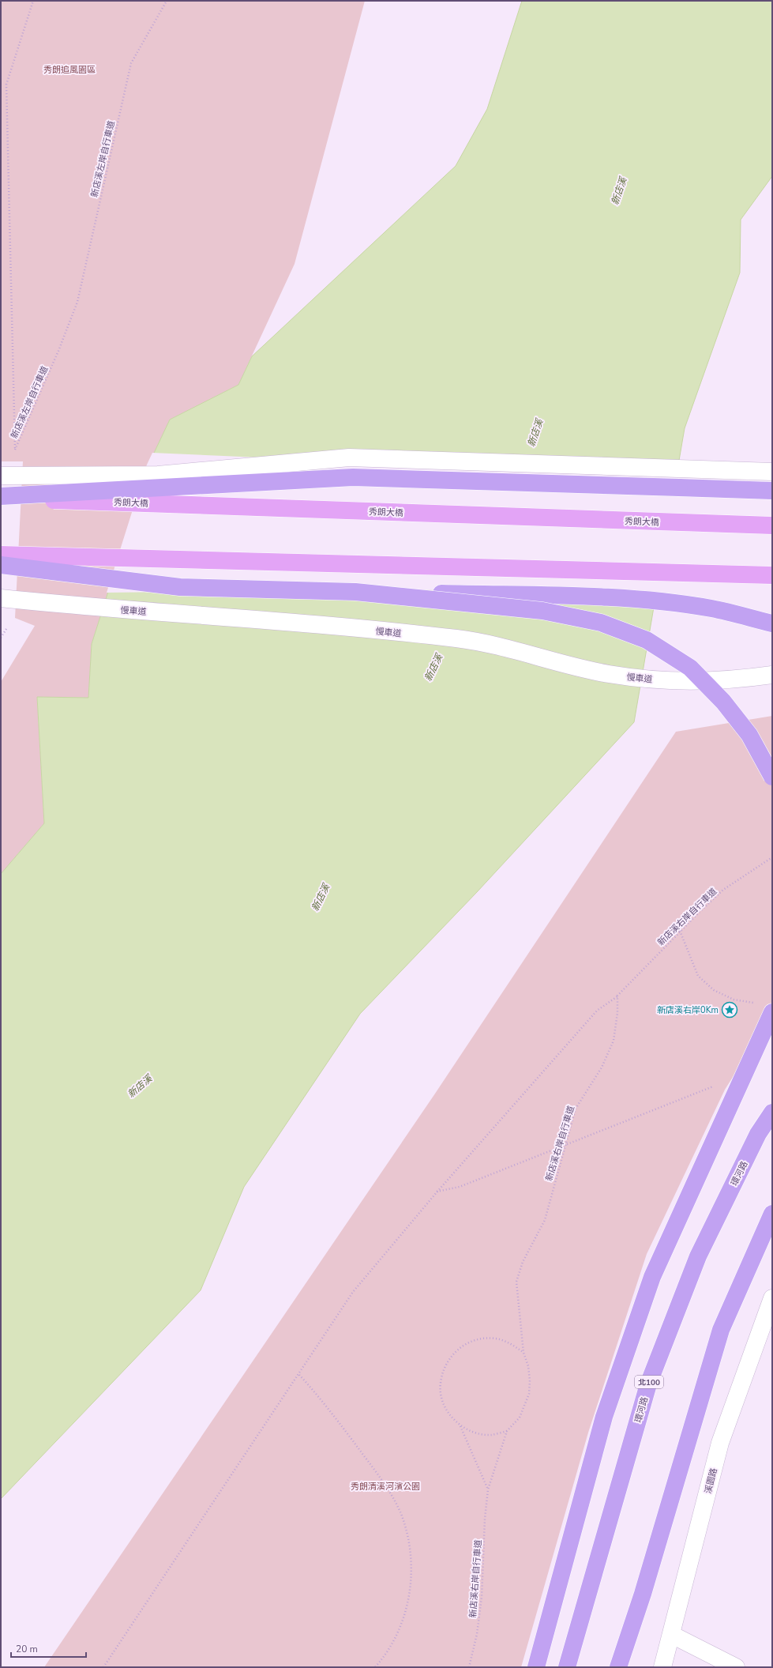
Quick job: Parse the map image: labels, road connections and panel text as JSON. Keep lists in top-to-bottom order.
{
  "streets": {
    "highway": ["環河路", "北100"],
    "main road": ["秀朗大橋"],
    "street": ["慢車道", "溪園路"],
    "path": ["新店溪左岸自行車道", "新店溪右岸自行車道"]
  },
  "water": ["新店溪"],
  "parks": ["秀朗追風園區", "秀朗清溪河濱公園"],
  "places": {
    "place": ["新店溪右岸0Km"]
  },
  "scale_bar": "20 m"
}
